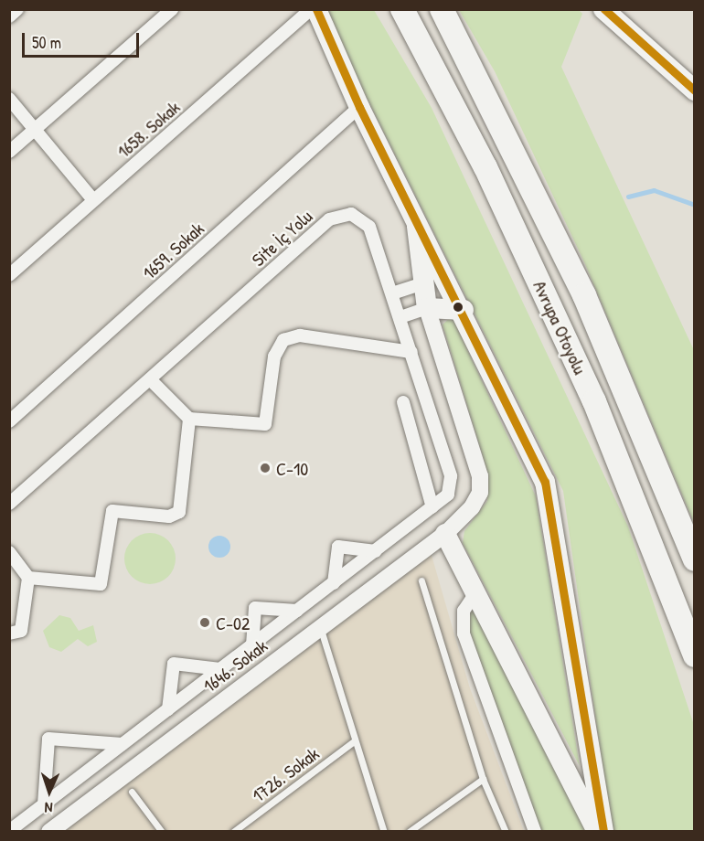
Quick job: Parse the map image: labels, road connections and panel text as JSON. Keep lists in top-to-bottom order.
{
  "streets": {
    "highway": ["Avrupa Otoyolu"],
    "street": [
      "1658. Sokak",
      "Site İç Yolu",
      "1659. Sokak",
      "1646. Sokak"
    ],
    "lane": ["1726. Sokak"]
  },
  "places": ["C-10", "C-02"],
  "scale_bar": "50 m",
  "north": "bottom"
}
